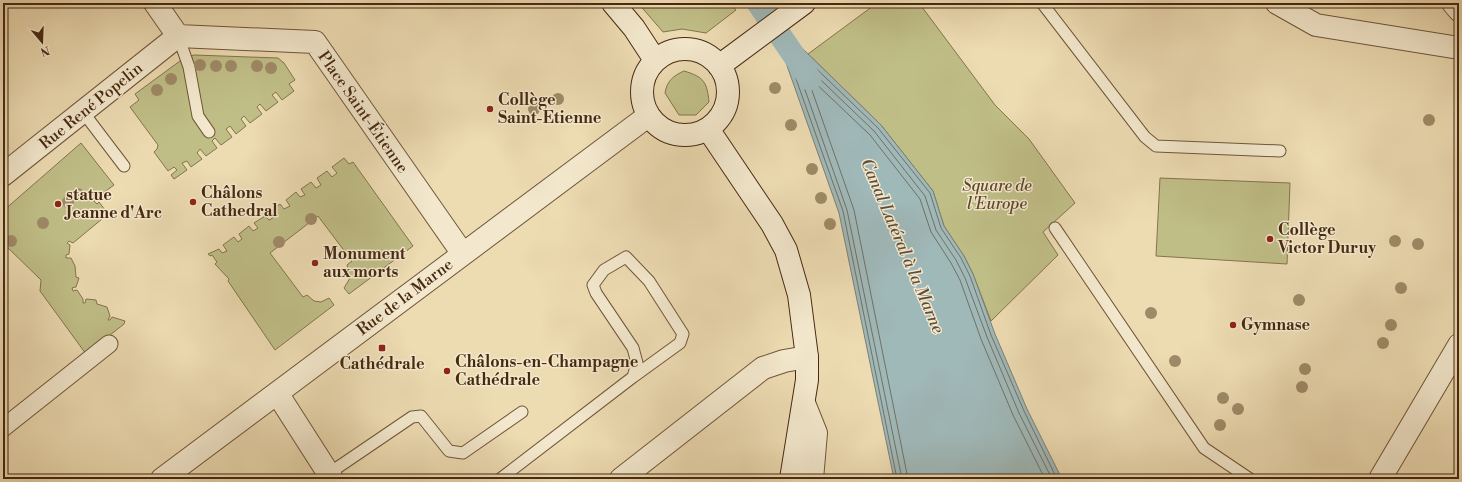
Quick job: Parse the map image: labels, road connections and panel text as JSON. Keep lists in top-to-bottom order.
{
  "streets": {
    "street": ["Rue René Popelin", "Place Saint-Étienne", "Rue de la Marne"]
  },
  "crossings": [
    ["Rue René Popelin", "Place Saint-Étienne"],
    ["Place Saint-Étienne", "Rue de la Marne"]
  ],
  "water": ["Canal Latéral à la Marne"],
  "parks": ["Square de l'Europe"],
  "places": {
    "other": [
      "Collège Saint-Etienne",
      "Châlons Cathedral",
      "statue Jeanne d'Arc",
      "Collège Victor Duruy",
      "Monument aux morts",
      "Gymnase",
      "Châlons-en-Champagne Cathédrale"
    ],
    "transit": ["Cathédrale"]
  },
  "north": "bottom"
}
